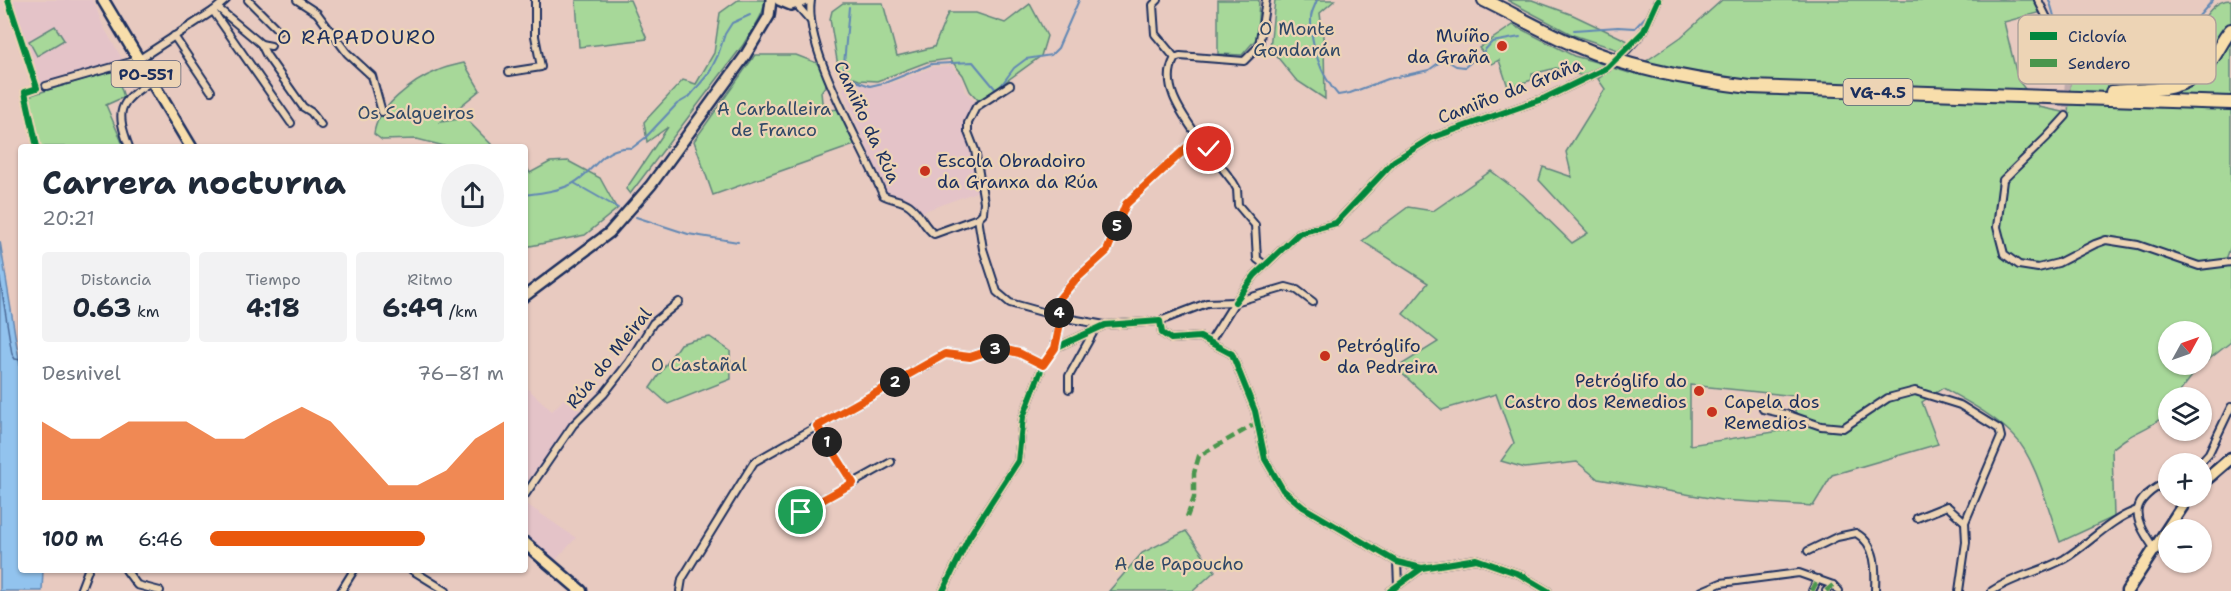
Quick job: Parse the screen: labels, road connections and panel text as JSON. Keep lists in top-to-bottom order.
{
  "streets": {
    "highway": ["VG-4.5"],
    "main road": ["PO-551"],
    "street": ["Camiño da Graña", "Camiño da Rúa", "Rúa do Meiral"]
  },
  "districts": ["O RAPADOURO"],
  "parks": [
    "O Monte Gondarán",
    "A Carballeira de Franco",
    "Os Salgueiros",
    "O Castañal",
    "A de Papoucho"
  ],
  "places": [
    "Muíño da Graña",
    "Escola Obradoiro da Granxa da Rúa",
    "Petróglifo da Pedreira",
    "Petróglifo do Castro dos Remedios",
    "Capela dos Remedios"
  ],
  "legend": ["Ciclovía", "Sendero"],
  "north": "top right",
  "page": {
    "heading": ["Carrera nocturna", "20:21"],
    "pins": [
      "5",
      "4",
      "3",
      "2",
      "1"
    ],
    "stats": [
      ["Distancia", "0.63 km"],
      ["Tiempo", "4:18"],
      ["Ritmo", "6:49 /km"]
    ],
    "map_buttons": ["+", "−"],
    "chart": ["Desnivel", "76–81 m"],
    "list": [
      {
        "name": "100 m",
        "note": "6:46"
      }
    ]
  }
}
